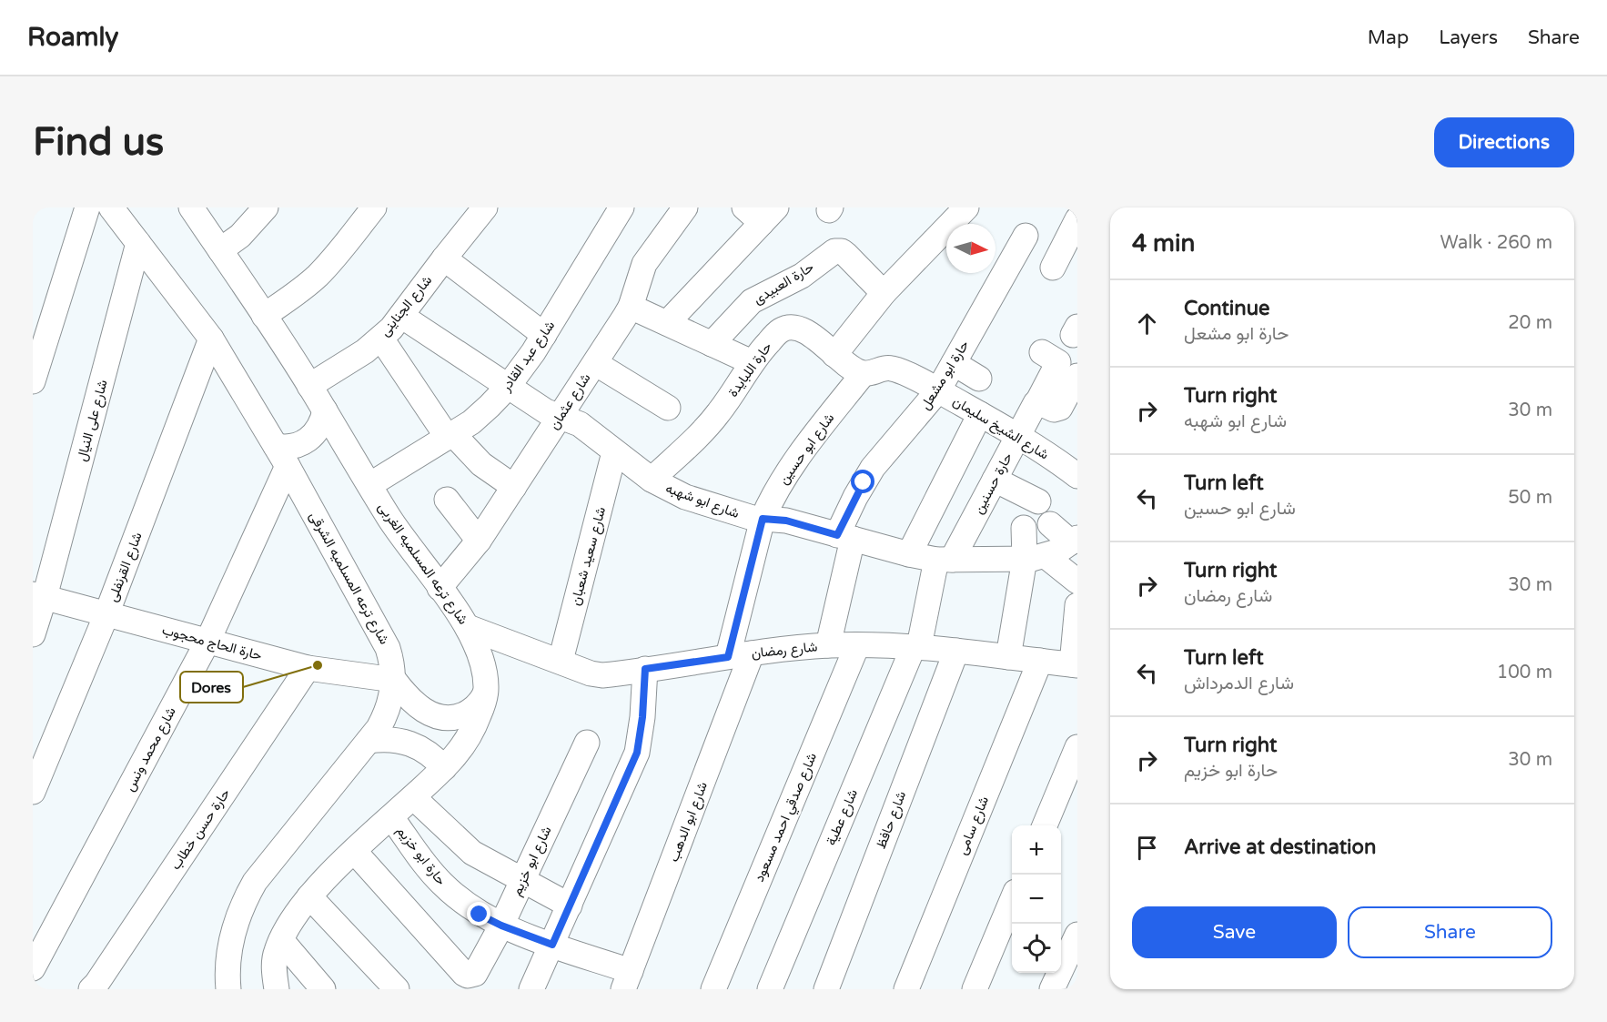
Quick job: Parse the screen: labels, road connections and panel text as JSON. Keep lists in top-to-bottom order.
{
  "streets": {
    "street": [
      "حارة العبيدى",
      "شارع الجناينى",
      "شارع عبد القادر",
      "حارة اللبايدة",
      "حارة ابو مشعل",
      "شارع عثمان",
      "شارع على النيال",
      "شارع الشيخ سليمان",
      "شارع ابو حسين",
      "حارة حسنين",
      "شارع ابو شهبه",
      "شارع سعيد شعبان",
      "شارع ترعه المسلميه الغربى",
      "شارع القرنفلى",
      "شارع ترعه المسلميه الشرقى",
      "حارة الحاج محجوب",
      "شارع رمضان",
      "شارع محمد ونس",
      "شارع صدقي احمد مسعود",
      "شارع عطية",
      "شارع حافظ",
      "شارع ابو الدهب",
      "شارع سامى",
      "حارة حسن خطاب",
      "حارة ابو خزيم",
      "شارع ابو خزيم"
    ]
  },
  "crossings": [
    ["شارع الجناينى", "شارع ابو شهبه"],
    ["شارع الجناينى", "شارع ترعه المسلميه الغربى"],
    ["شارع عبد القادر", "شارع ابو شهبه"],
    ["شارع عبد القادر", "شارع ترعه المسلميه الغربى"],
    ["حارة اللبايدة", "شارع ابو شهبه"],
    ["حارة ابو مشعل", "شارع الشيخ سليمان"],
    ["حارة ابو مشعل", "شارع ابو شهبه"],
    ["حارة ابو مشعل", "شارع رمضان"],
    ["شارع عثمان", "شارع ابو شهبه"],
    ["شارع عثمان", "شارع ترعه المسلميه الغربى"],
    ["شارع على النيال", "شارع ترعه المسلميه الشرقى"],
    ["شارع على النيال", "حارة الحاج محجوب"],
    ["شارع الشيخ سليمان", "شارع ابو حسين"],
    ["شارع الشيخ سليمان", "حارة حسنين"],
    ["شارع ابو حسين", "شارع ابو شهبه"],
    ["شارع ابو حسين", "شارع رمضان"],
    ["شارع ابو حسين", "شارع ابو الدهب"],
    ["حارة حسنين", "شارع ابو شهبه"],
    ["حارة حسنين", "شارع رمضان"],
    ["حارة حسنين", "شارع عطية"],
    ["شارع ابو شهبه", "شارع سعيد شعبان"],
    ["شارع سعيد شعبان", "شارع رمضان"],
    ["شارع ترعه المسلميه الغربى", "شارع رمضان"],
    ["شارع ترعه المسلميه الغربى", "حارة ابو خزيم"],
    ["شارع ترعه المسلميه الغربى", "شارع ابو خزيم"],
    ["شارع القرنفلى", "شارع ترعه المسلميه الشرقى"],
    ["شارع القرنفلى", "حارة الحاج محجوب"],
    ["شارع ترعه المسلميه الشرقى", "حارة الحاج محجوب"],
    ["شارع ترعه المسلميه الشرقى", "شارع محمد ونس"],
    ["حارة الحاج محجوب", "شارع محمد ونس"],
    ["حارة الحاج محجوب", "حارة حسن خطاب"],
    ["شارع رمضان", "شارع صدقي احمد مسعود"],
    ["شارع رمضان", "شارع عطية"],
    ["شارع رمضان", "شارع حافظ"],
    ["شارع رمضان", "شارع ابو الدهب"],
    ["شارع رمضان", "شارع سامى"],
    ["شارع ابو الدهب", "حارة ابو خزيم"],
    ["حارة ابو خزيم", "شارع ابو خزيم"]
  ],
  "places": ["Dores"],
  "north": "right",
  "page": {
    "header": "Roamly",
    "nav": ["Map", "Layers", "Share"],
    "buttons": [
      "Directions",
      ["Save", "Share"]
    ],
    "title": "Find us",
    "heading": ["4 min", "Walk · 260 m"],
    "list": [
      ["Continue", "حارة ابو مشعل", "20 m"],
      ["Turn right", "شارع ابو شهبه", "30 m"],
      ["Turn left", "شارع ابو حسين", "50 m"],
      ["Turn right", "شارع رمضان", "30 m"],
      ["Turn left", "شارع الدمرداش", "100 m"],
      ["Turn right", "حارة ابو خزيم", "30 m"],
      "Arrive at destination"
    ],
    "map_buttons": ["+", "−"]
  }
}
